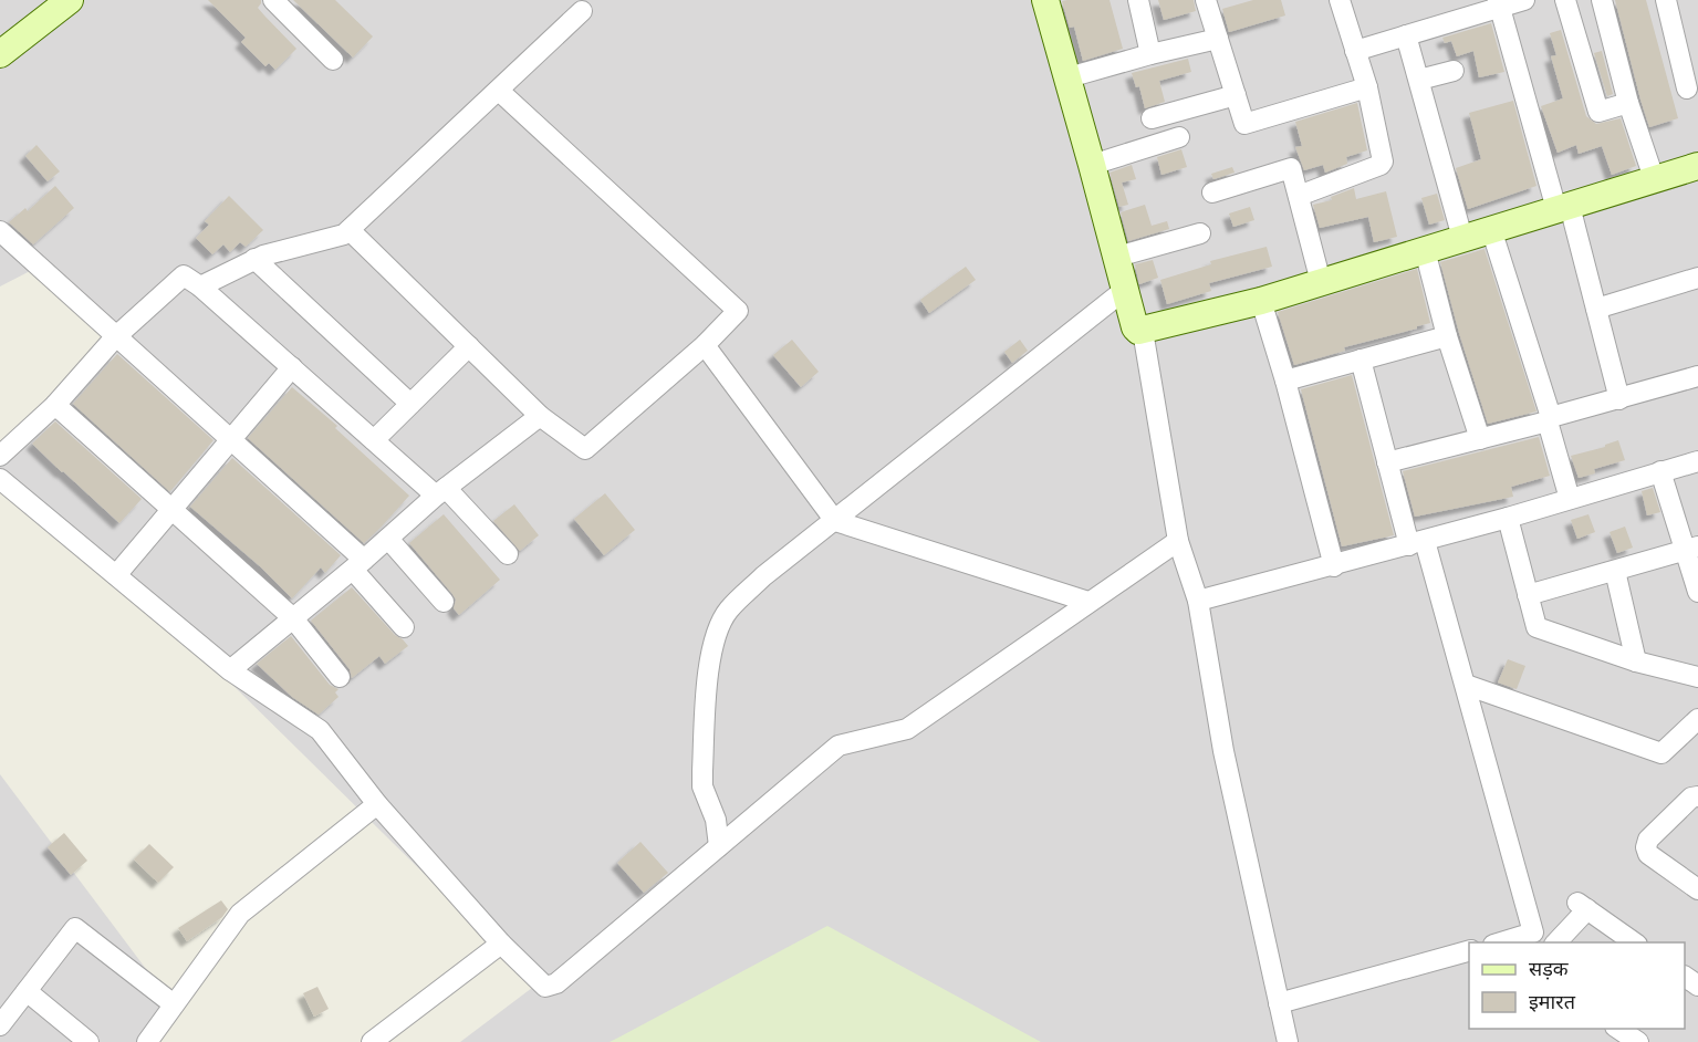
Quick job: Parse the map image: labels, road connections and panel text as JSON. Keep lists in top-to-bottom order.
{
  "legend": ["सड़क", "इमारत"]
}
